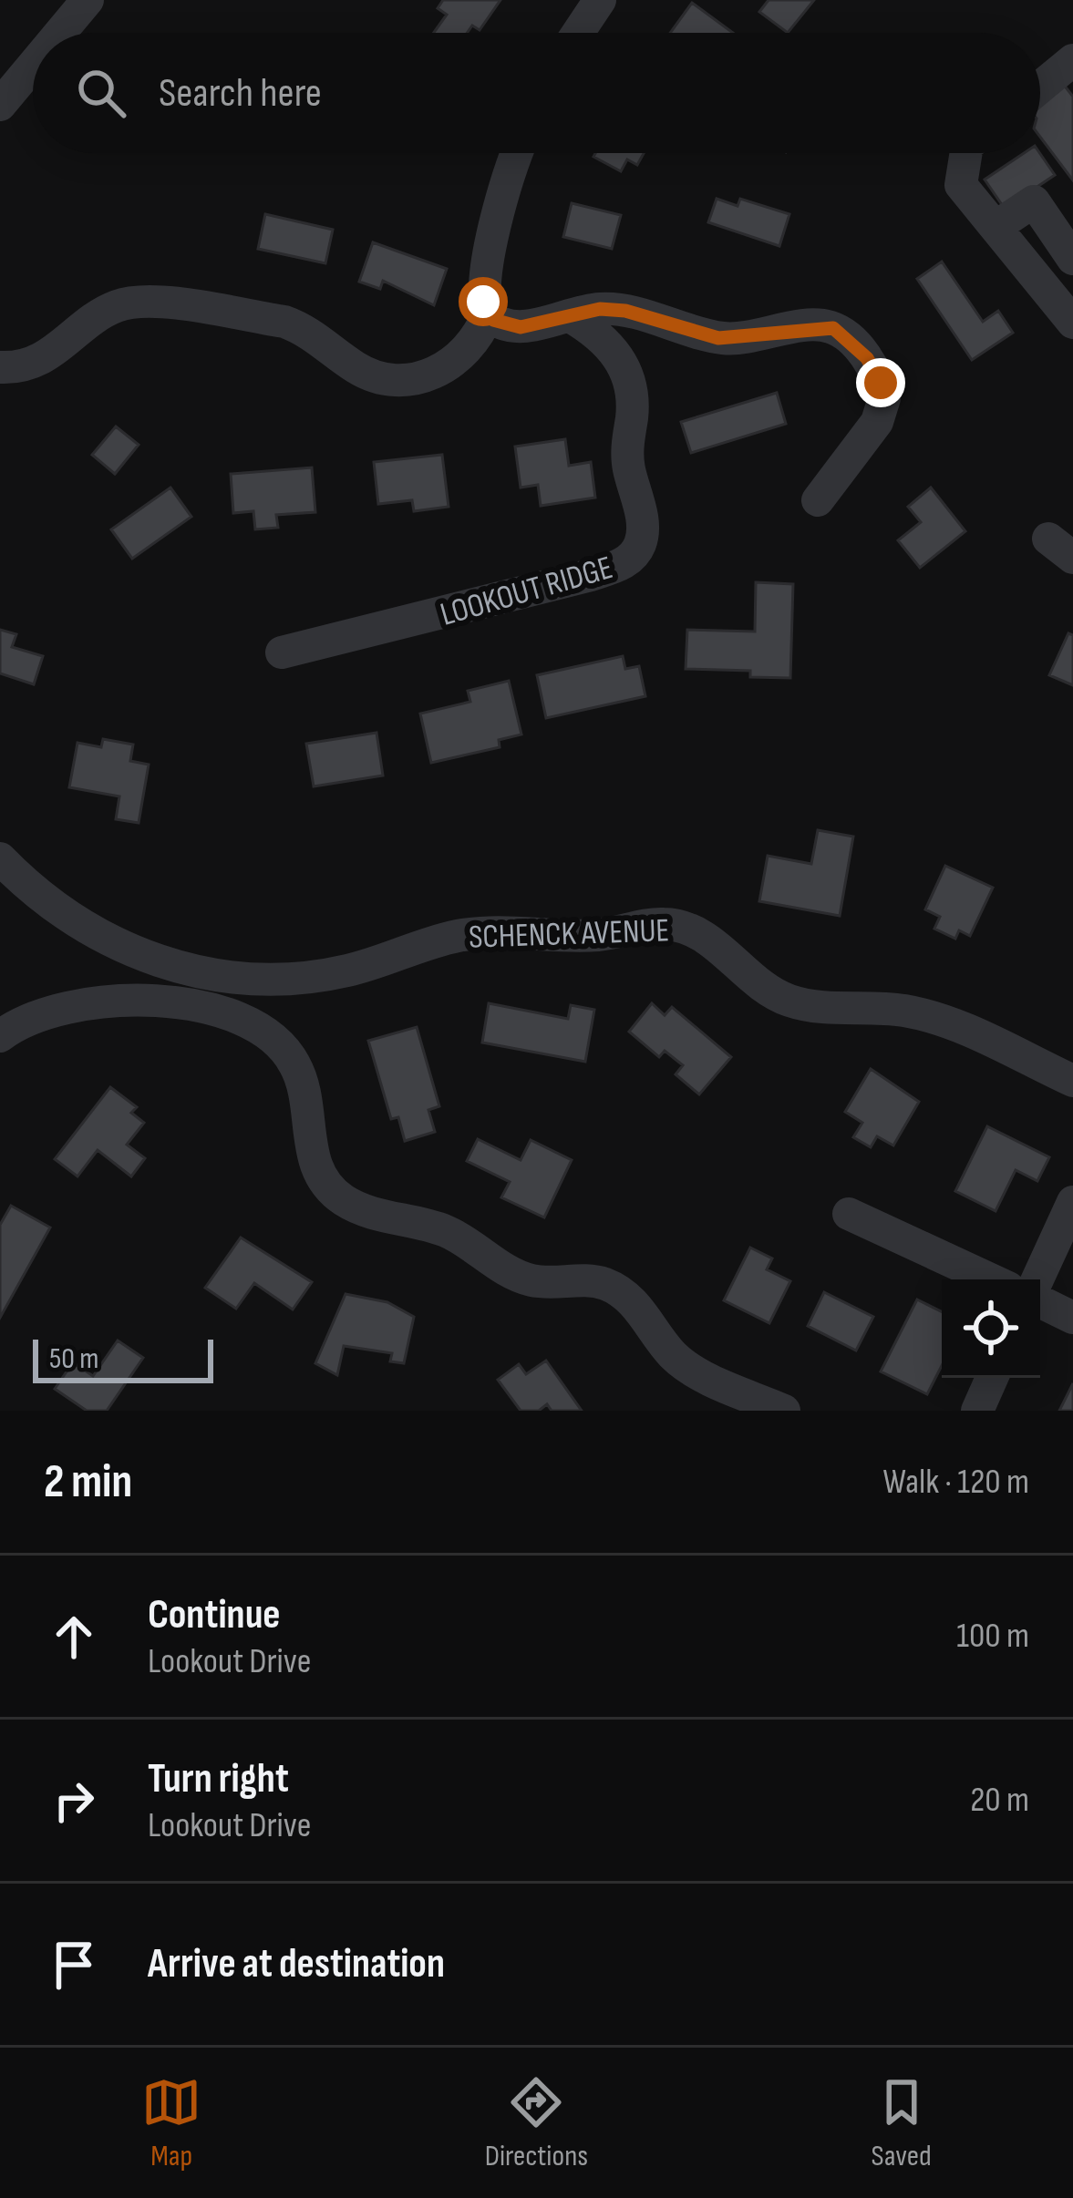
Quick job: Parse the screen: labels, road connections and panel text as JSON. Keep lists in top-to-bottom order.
{
  "streets": {
    "street": ["LOOKOUT RIDGE", "SCHENCK AVENUE"]
  },
  "scale_bar": "50 m",
  "page": {
    "search": "Search here",
    "scale": "50 m",
    "heading": ["2 min", "Walk · 120 m"],
    "list": [
      ["Continue", "Lookout Drive", "100 m"],
      ["Turn right", "Lookout Drive", "20 m"],
      "Arrive at destination"
    ],
    "nav": ["Map", "Directions", "Saved"]
  }
}
